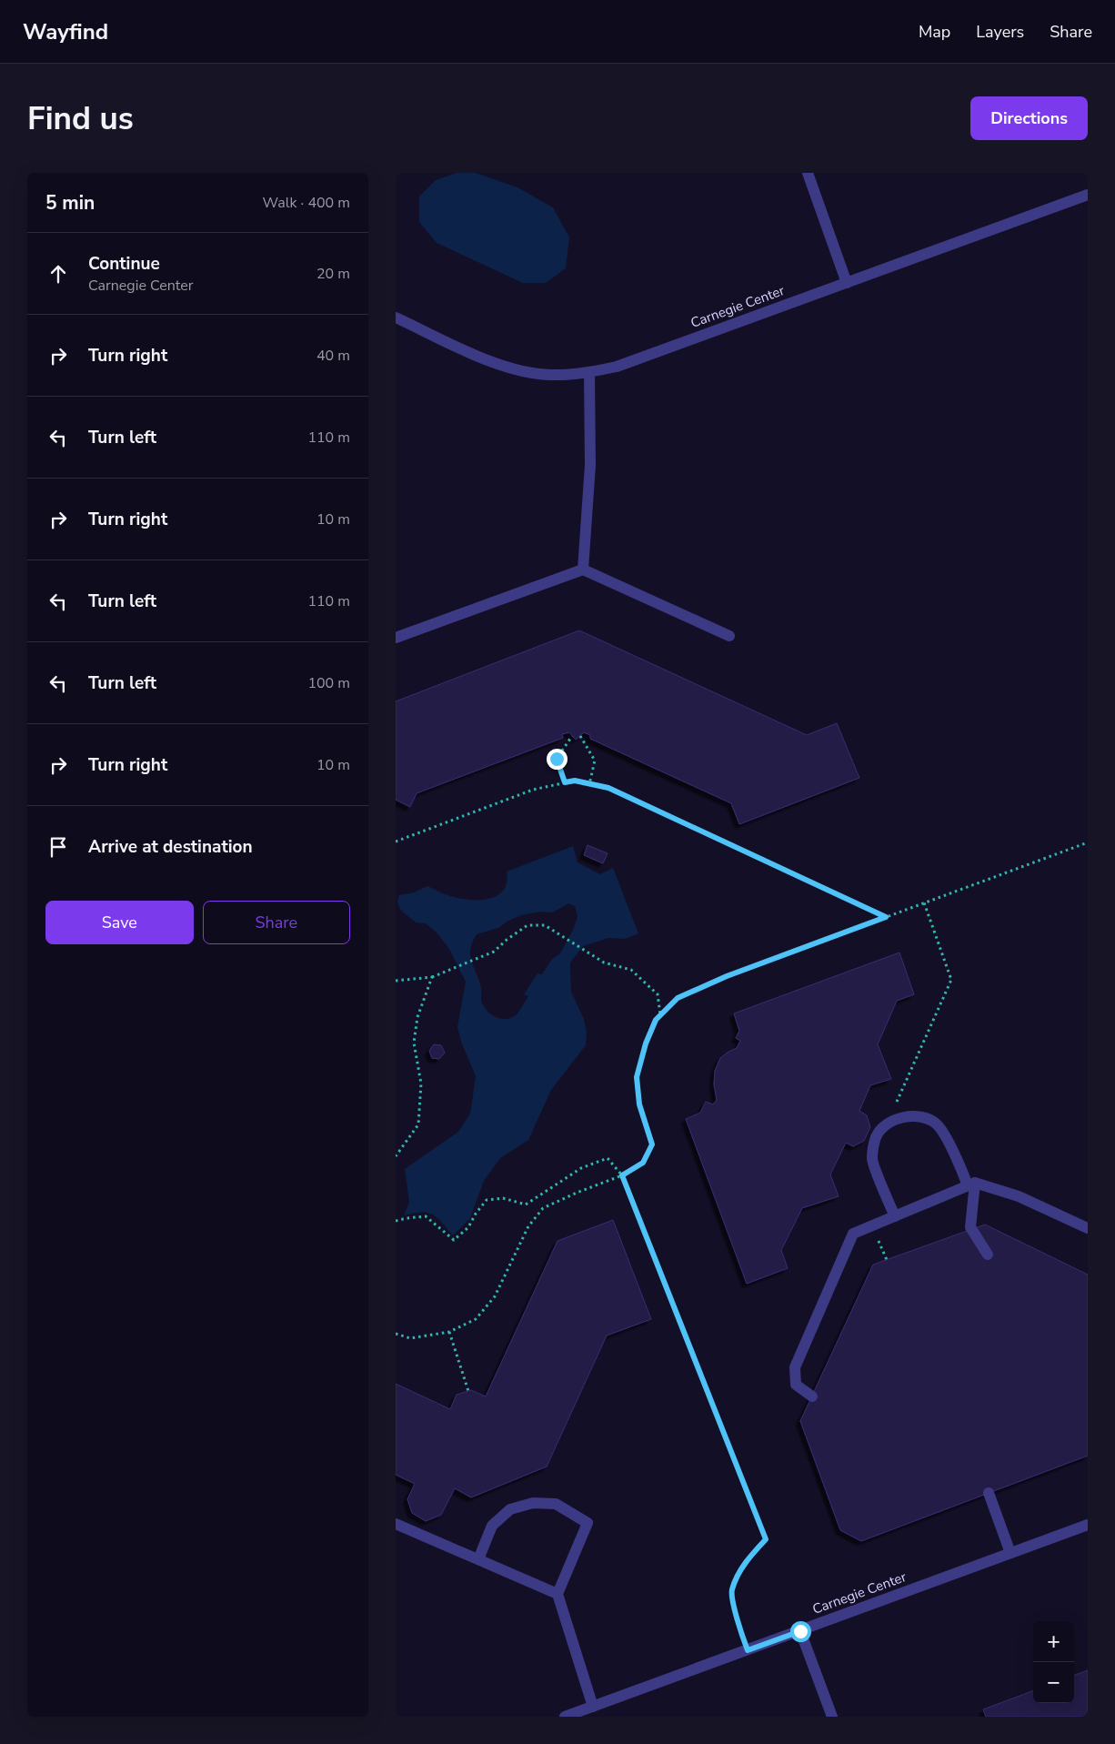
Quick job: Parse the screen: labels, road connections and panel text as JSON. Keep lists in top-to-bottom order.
{
  "streets": {
    "street": ["Carnegie Center"]
  },
  "page": {
    "header": "Wayfind",
    "nav": ["Map", "Layers", "Share"],
    "buttons": [
      "Directions",
      ["Save", "Share"]
    ],
    "title": "Find us",
    "heading": ["5 min", "Walk · 400 m"],
    "list": [
      ["Continue", "Carnegie Center", "20 m"],
      ["Turn right", "40 m"],
      ["Turn left", "110 m"],
      ["Turn right", "10 m"],
      ["Turn left", "110 m"],
      ["Turn left", "100 m"],
      ["Turn right", "10 m"],
      "Arrive at destination"
    ],
    "map_buttons": ["+", "−"]
  }
}
